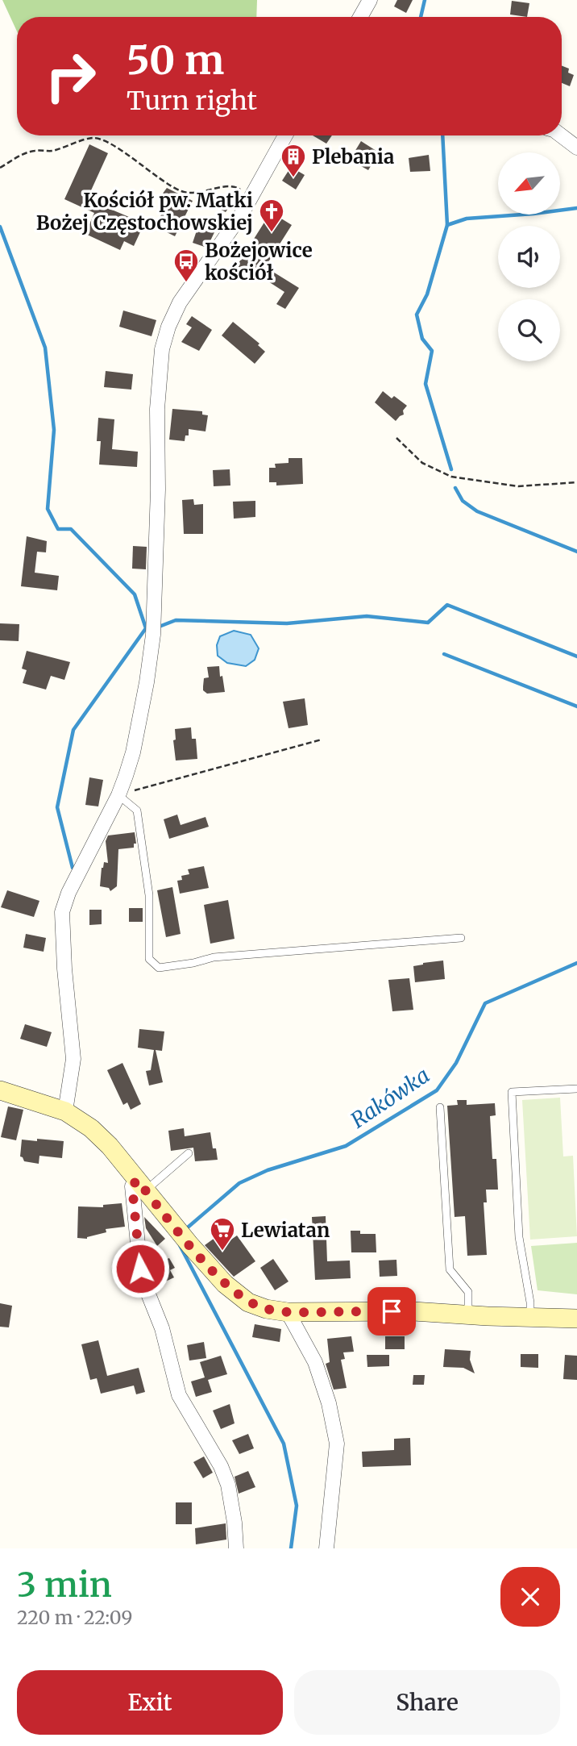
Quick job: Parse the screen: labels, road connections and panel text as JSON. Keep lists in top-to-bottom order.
{
  "water": ["Rakówka"],
  "places": {
    "building": ["Plebania"],
    "church": ["Kościół pw. Matki Bożej Częstochowskiej"],
    "bus stop": ["Bożejowice kościół"],
    "supermarket": ["Lewiatan"]
  },
  "north": "bottom left",
  "page": {
    "turn": ["50 m", "Turn right"],
    "heading": ["3 min", "220 m · 22:09"],
    "buttons": ["Exit", "Share"]
  }
}
